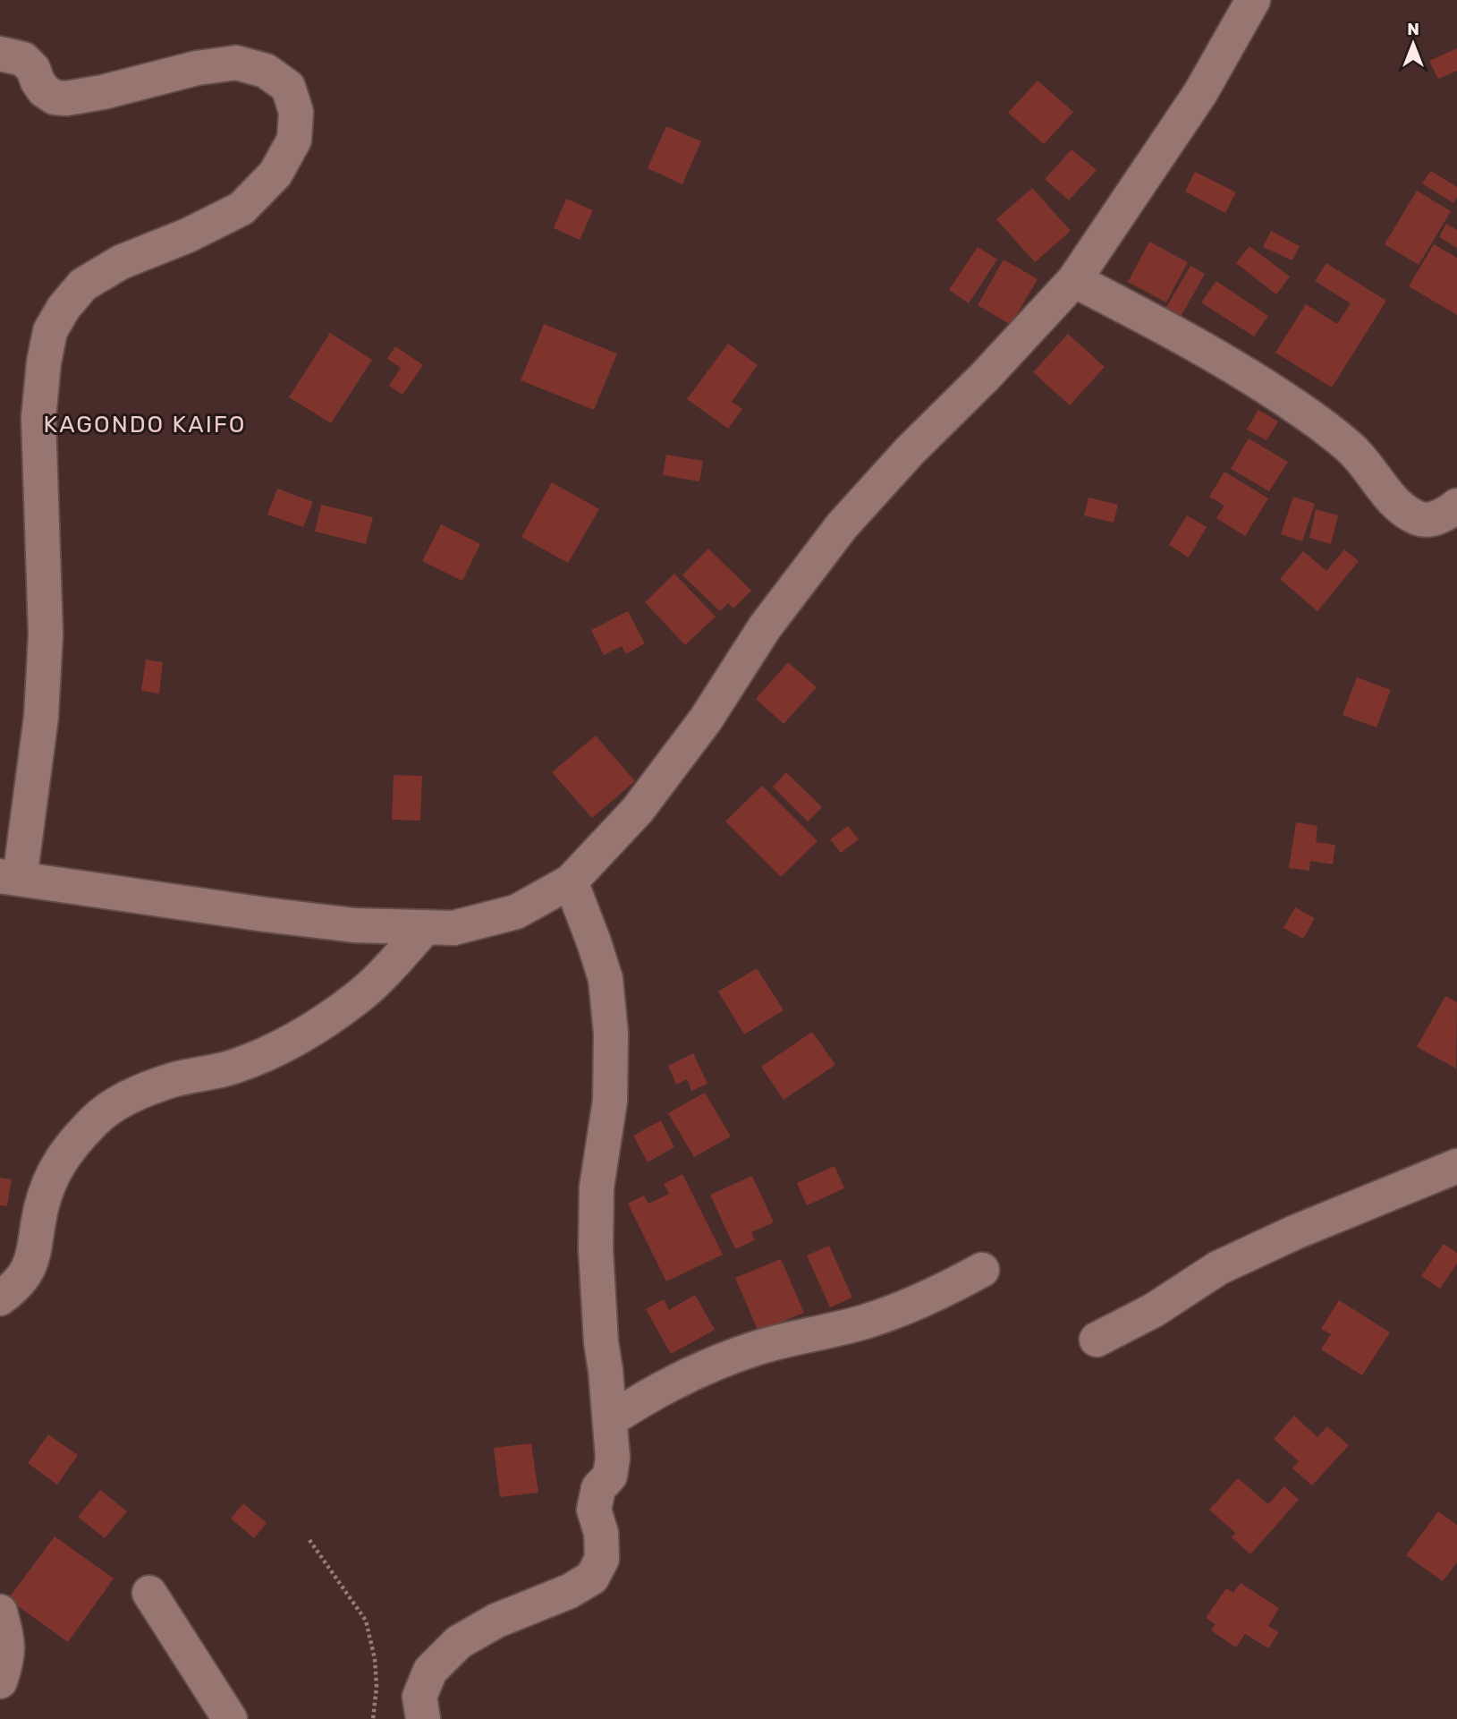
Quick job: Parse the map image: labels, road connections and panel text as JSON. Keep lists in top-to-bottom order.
{
  "districts": ["KAGONDO KAIFO"],
  "north": "top"
}
